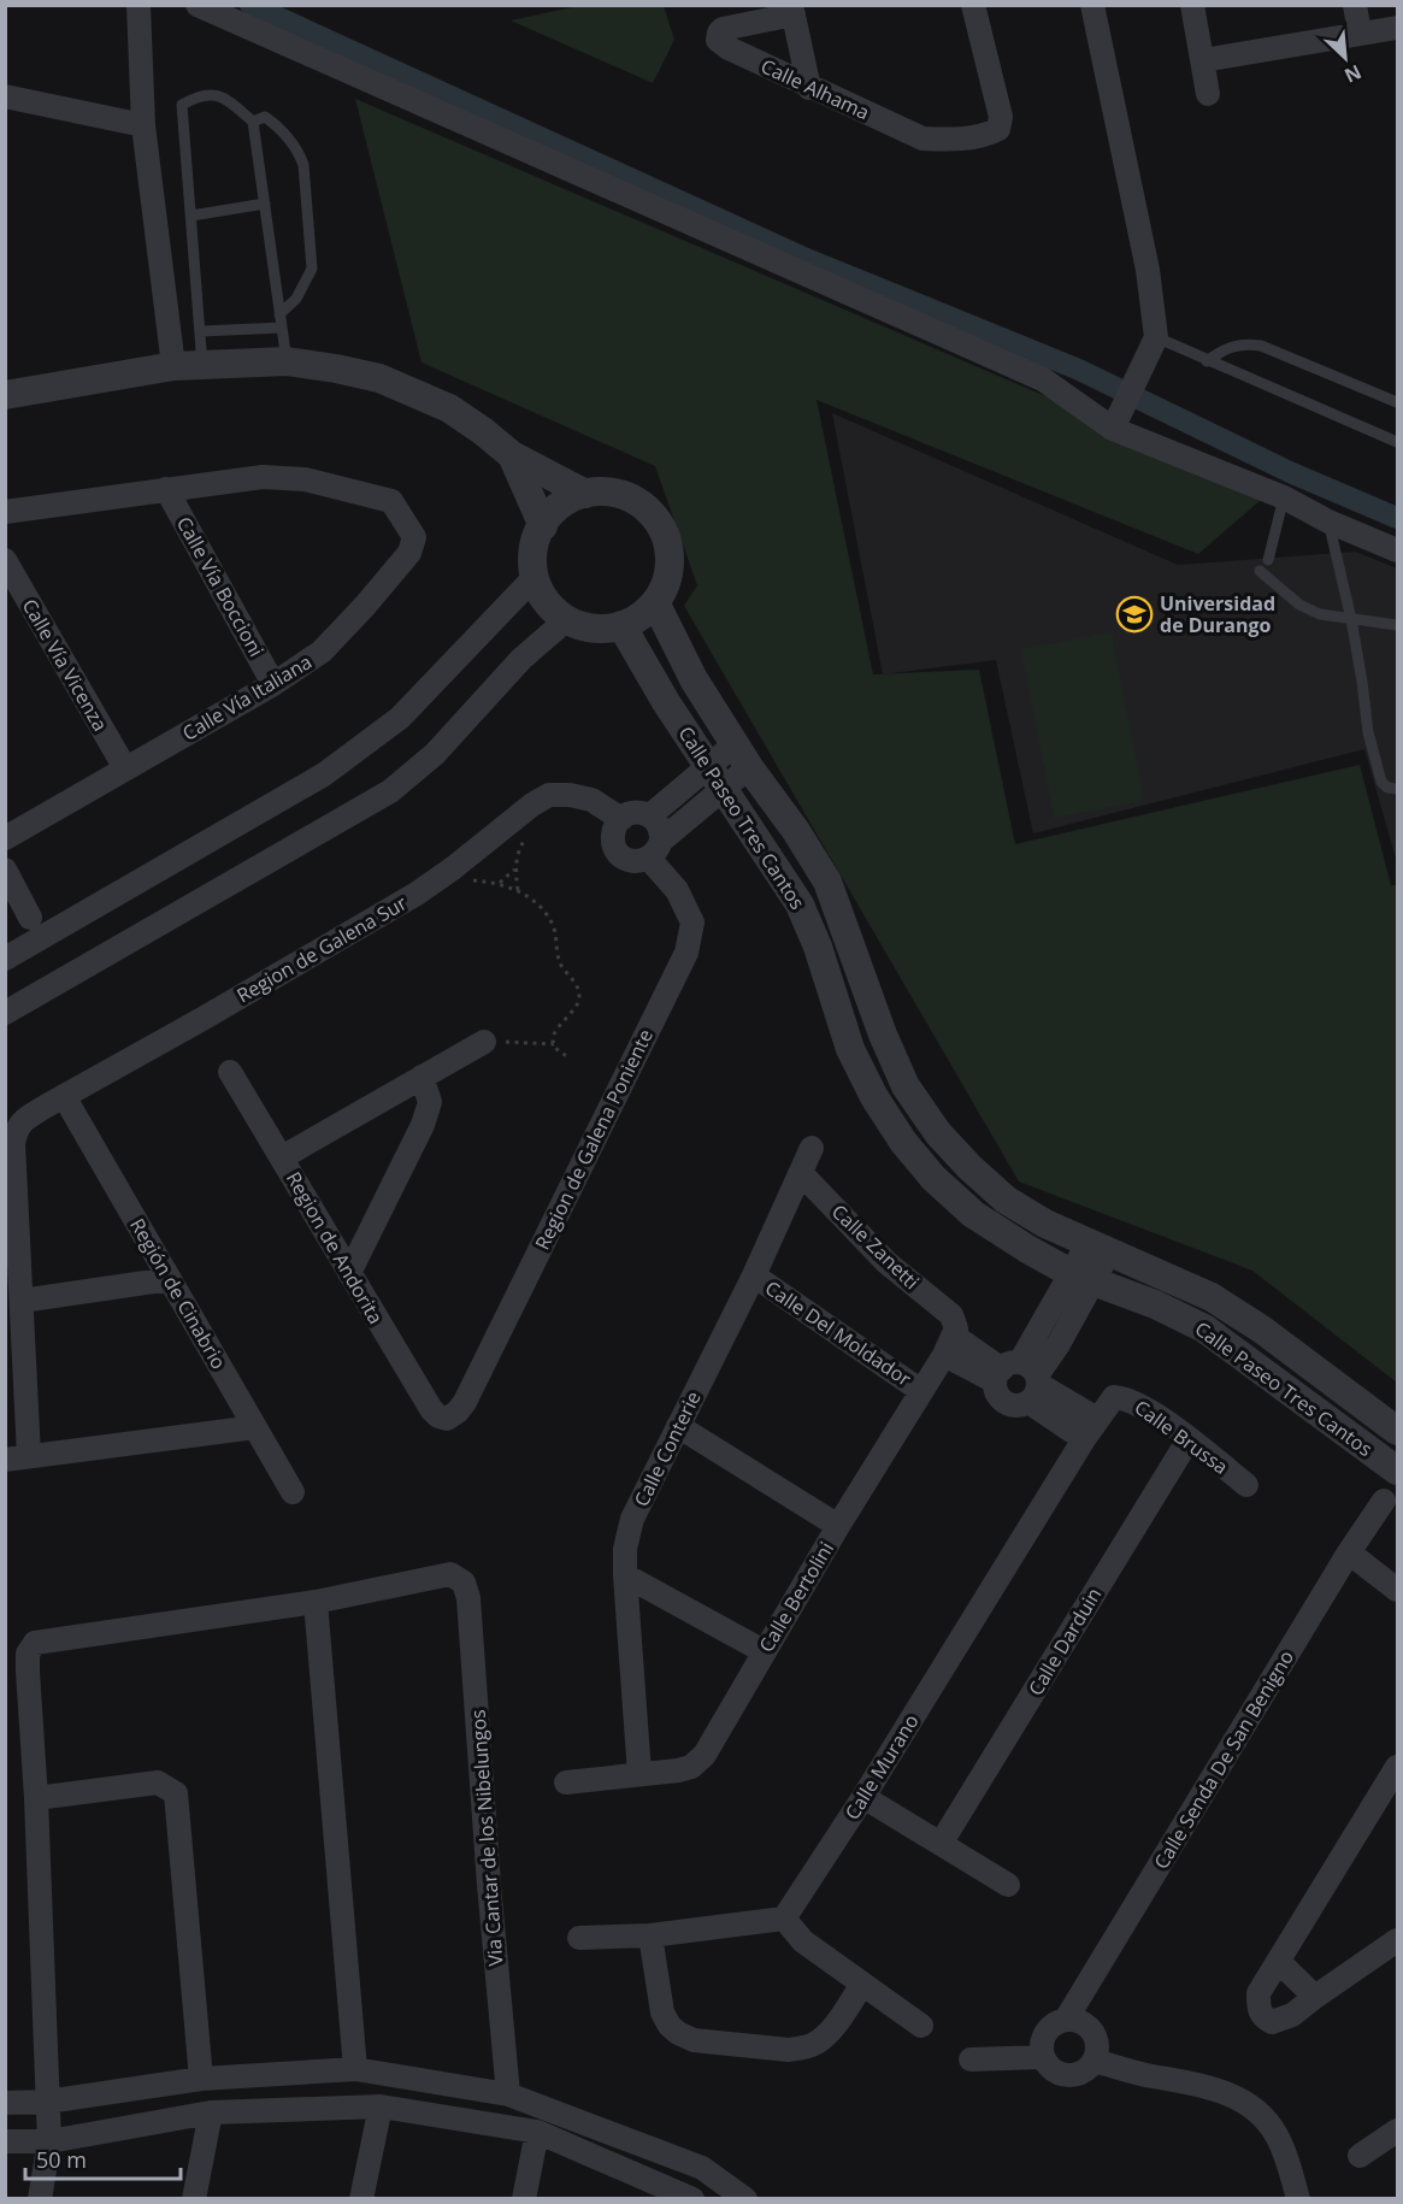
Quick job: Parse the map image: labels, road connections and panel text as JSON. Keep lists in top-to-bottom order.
{
  "streets": {
    "street": [
      "Calle Alhama",
      "Calle Vía Boccioni",
      "Calle Vía Vicenza",
      "Calle Vía Italiana",
      "Calle Paseo Tres Cantos",
      "Region de Galena Sur",
      "Region de Galena Poniente",
      "Calle Zanetti",
      "Region de Andorita",
      "Región de Cinabrio",
      "Calle Del Moldador",
      "Calle Brussa",
      "Calle Conterie",
      "Calle Bertolini",
      "Calle Darduin",
      "Calle Senda De San Benigno",
      "Calle Murano",
      "Via Cantar de los Nibelungos"
    ]
  },
  "crossings": [
    ["Calle Vía Boccioni", "Calle Vía Italiana"],
    ["Calle Vía Vicenza", "Calle Vía Italiana"],
    ["Region de Galena Sur", "Region de Galena Poniente"],
    ["Region de Galena Sur", "Región de Cinabrio"],
    ["Region de Galena Poniente", "Region de Andorita"],
    ["Calle Zanetti", "Calle Conterie"],
    ["Calle Zanetti", "Calle Bertolini"],
    ["Calle Del Moldador", "Calle Conterie"],
    ["Calle Del Moldador", "Calle Bertolini"],
    ["Calle Brussa", "Calle Darduin"],
    ["Calle Brussa", "Calle Murano"],
    ["Calle Conterie", "Calle Bertolini"]
  ],
  "places": {
    "school or university": ["Universidad de Durango"]
  },
  "scale_bar": "50 m",
  "north": "bottom right"
}
